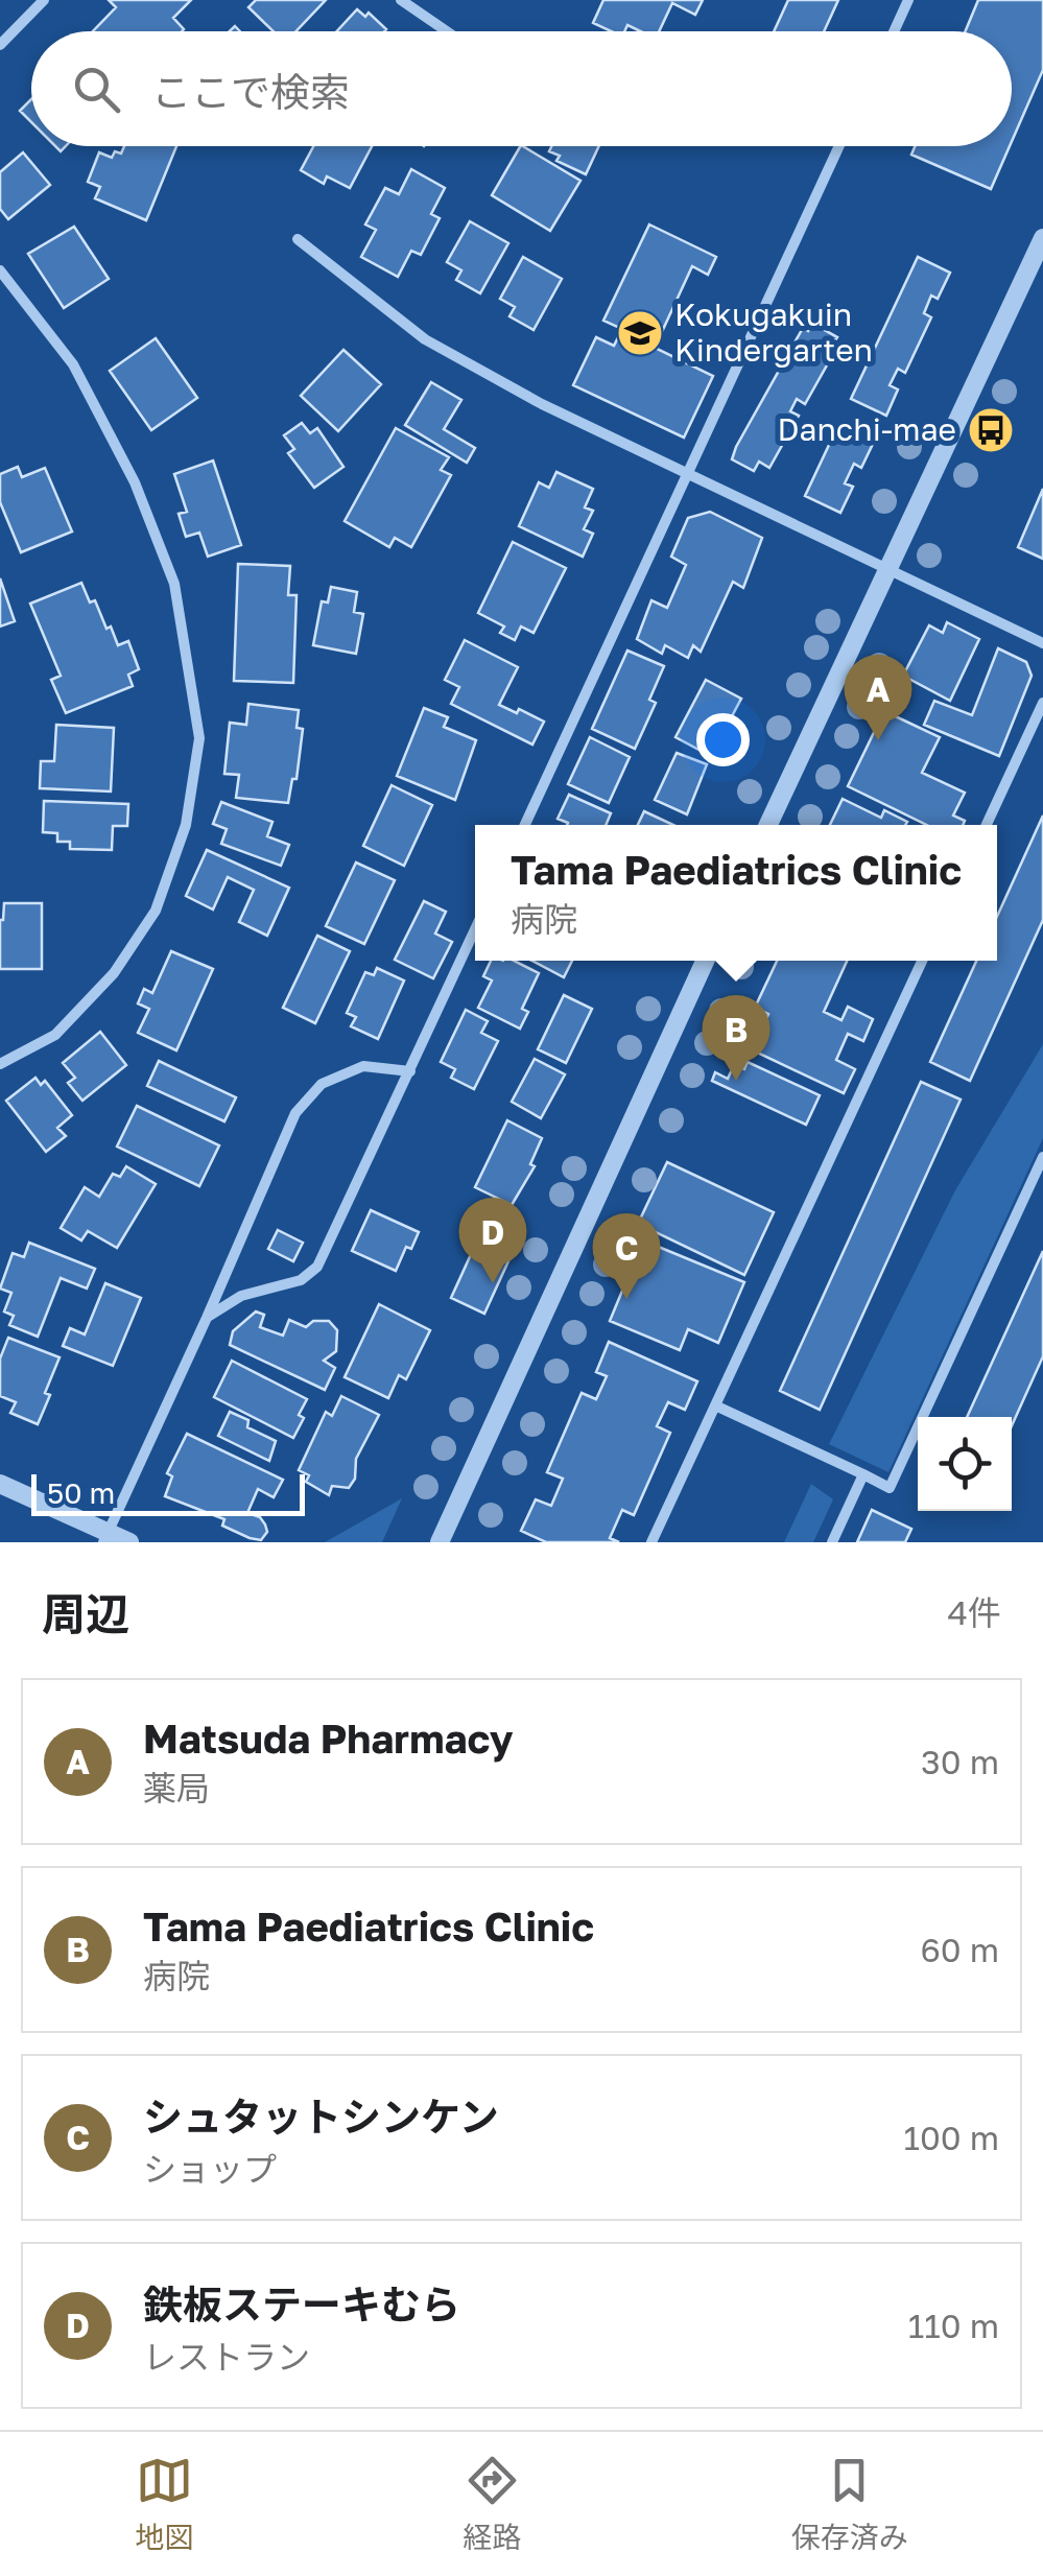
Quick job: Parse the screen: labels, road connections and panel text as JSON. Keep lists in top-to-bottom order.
{
  "places": {
    "school or university": ["Kokugakuin Kindergarten"],
    "bus stop": ["Danchi-mae"]
  },
  "scale_bar": "50 m",
  "page": {
    "search": "ここで検索",
    "pins": [
      "A",
      "B",
      "D",
      "C"
    ],
    "popup": ["Tama Paediatrics Clinic", "病院"],
    "scale": "50 m",
    "heading": ["周辺", "4件"],
    "list": [
      {
        "mark": "A",
        "name": "Matsuda Pharmacy",
        "note": "薬局",
        "value": "30 m"
      },
      {
        "mark": "B",
        "name": "Tama Paediatrics Clinic",
        "note": "病院",
        "value": "60 m"
      },
      {
        "mark": "C",
        "name": "シュタットシンケン",
        "note": "ショップ",
        "value": "100 m"
      },
      {
        "mark": "D",
        "name": "鉄板ステーキむら",
        "note": "レストラン",
        "value": "110 m"
      }
    ],
    "nav": ["地図", "経路", "保存済み"]
  }
}
